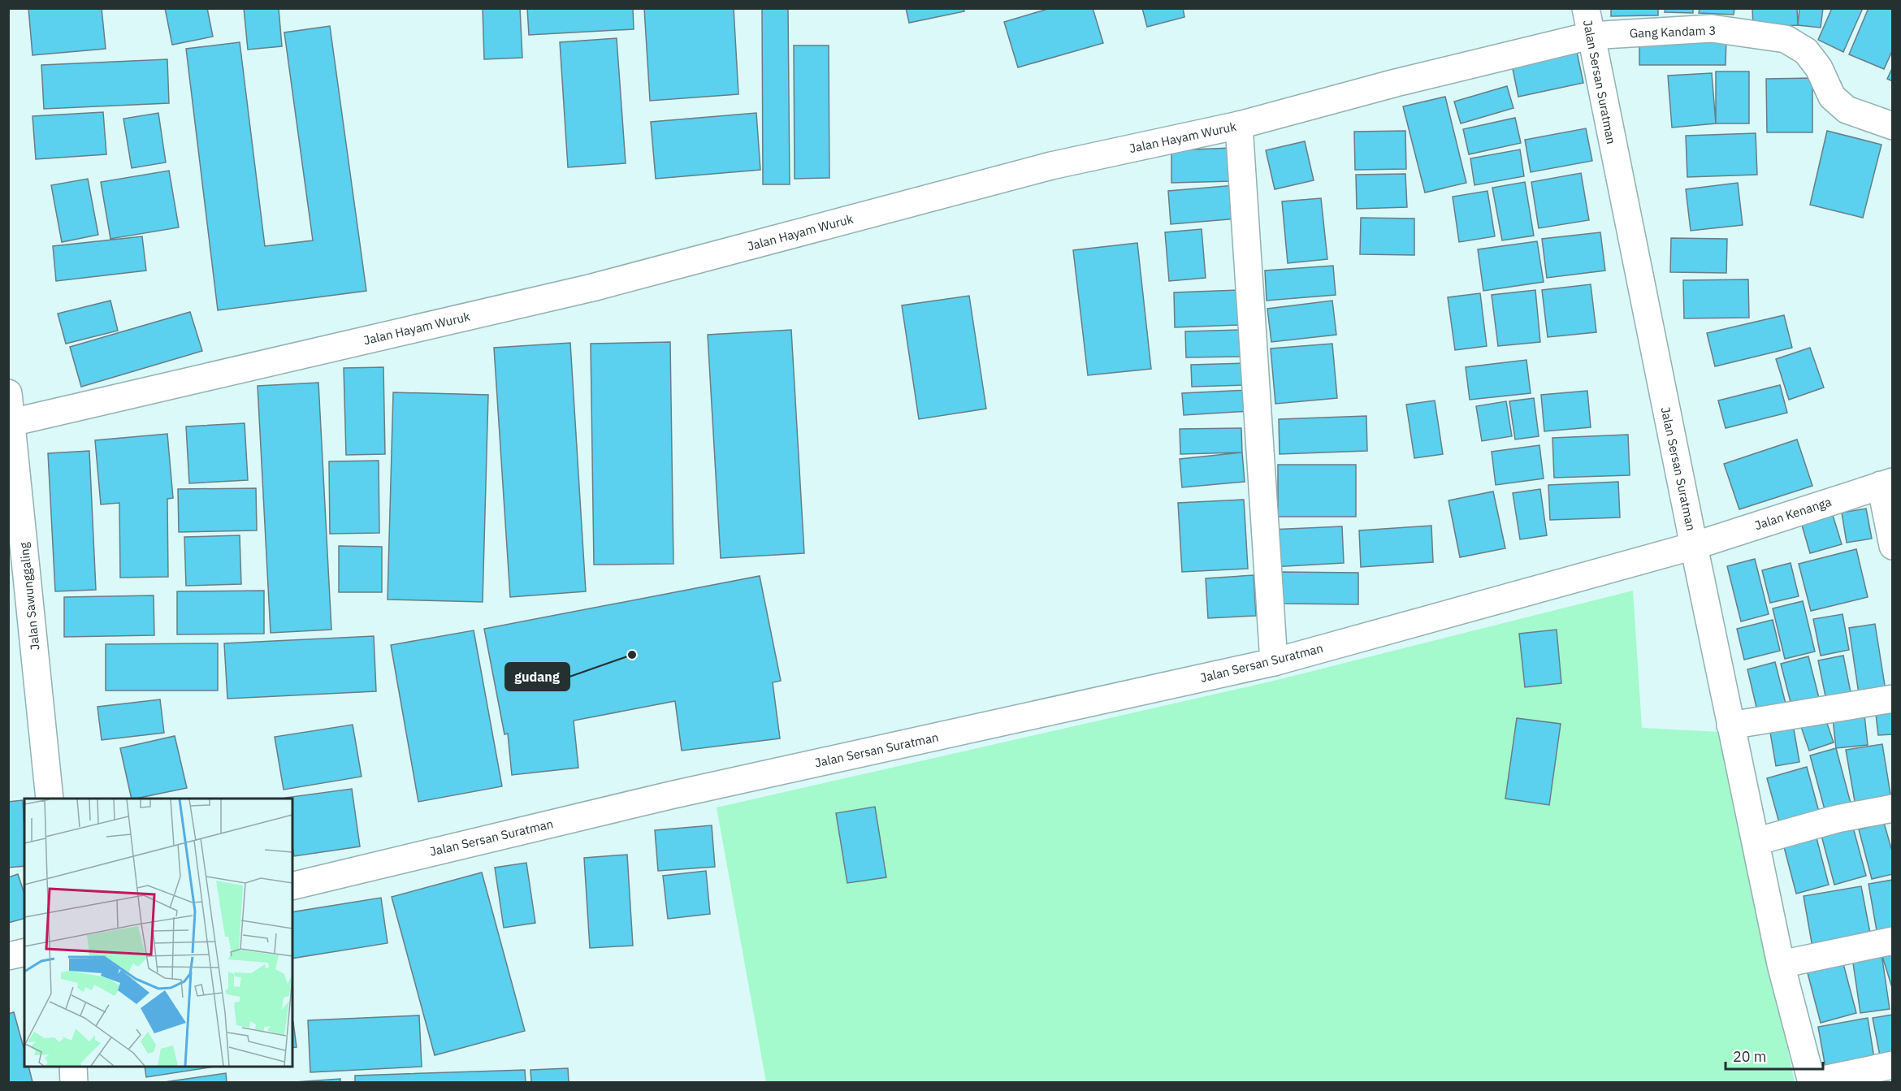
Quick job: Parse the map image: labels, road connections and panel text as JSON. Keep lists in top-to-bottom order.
{
  "streets": {
    "street": [
      "Gang Kandam 3",
      "Jalan Sersan Suratman",
      "Jalan Hayam Wuruk",
      "Jalan Kenanga",
      "Jalan Sawunggaling"
    ]
  },
  "crossings": [
    ["Gang Kandam 3", "Jalan Sersan Suratman"],
    ["Gang Kandam 3", "Jalan Hayam Wuruk"],
    ["Jalan Sersan Suratman", "Jalan Hayam Wuruk"],
    ["Jalan Sersan Suratman", "Jalan Kenanga"],
    ["Jalan Hayam Wuruk", "Jalan Sawunggaling"]
  ],
  "places": ["gudang"],
  "scale_bar": "20 m"
}
